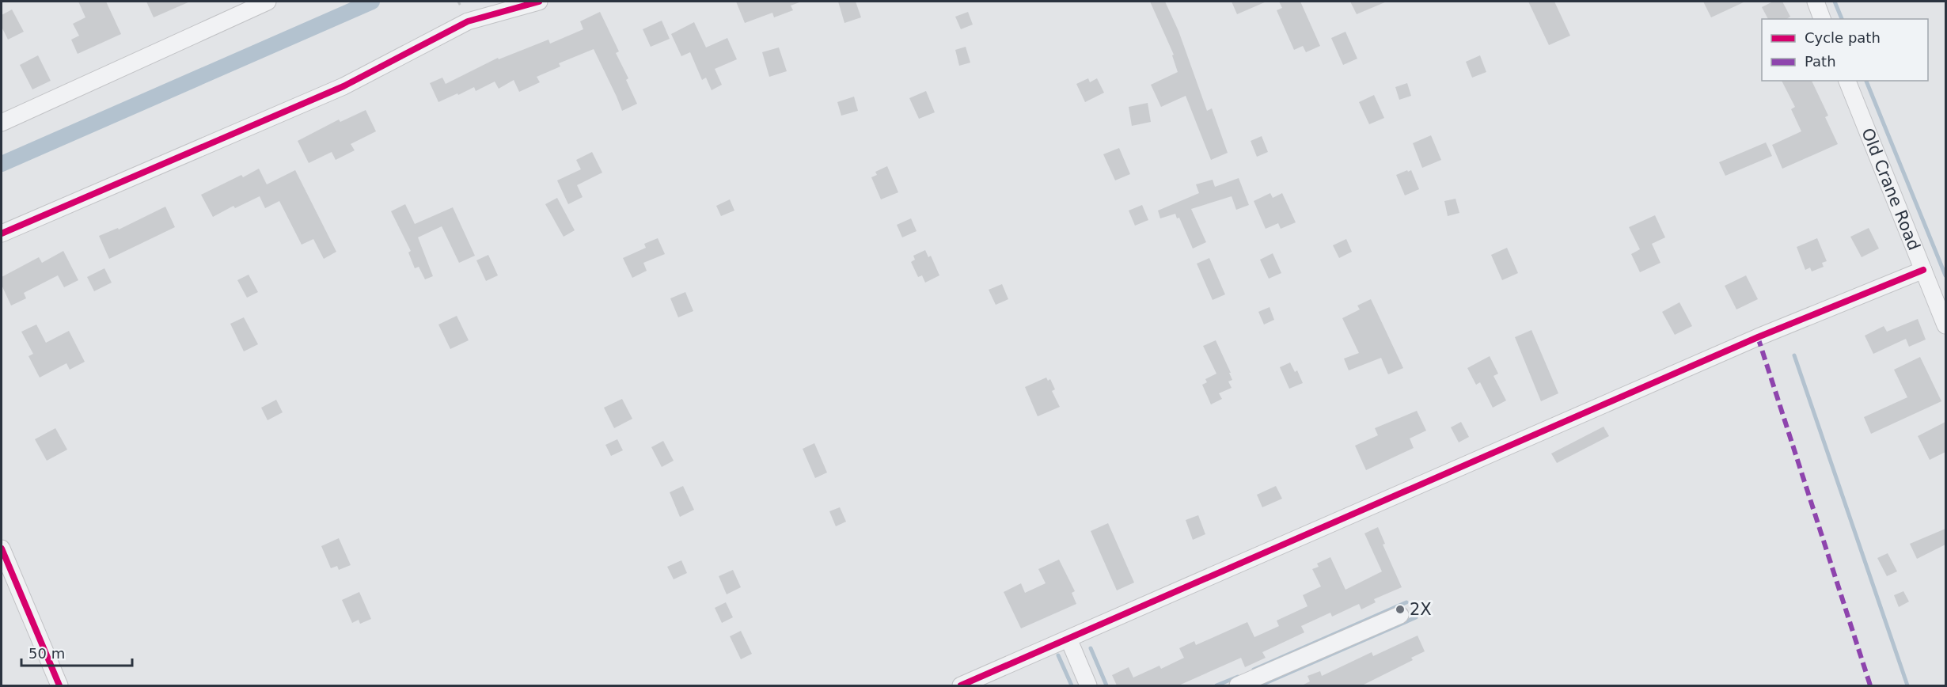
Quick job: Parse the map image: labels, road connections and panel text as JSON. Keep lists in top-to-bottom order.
{
  "streets": {
    "street": ["Old Crane Road"]
  },
  "places": ["2X"],
  "legend": ["Cycle path", "Path"],
  "scale_bar": "50 m"
}
